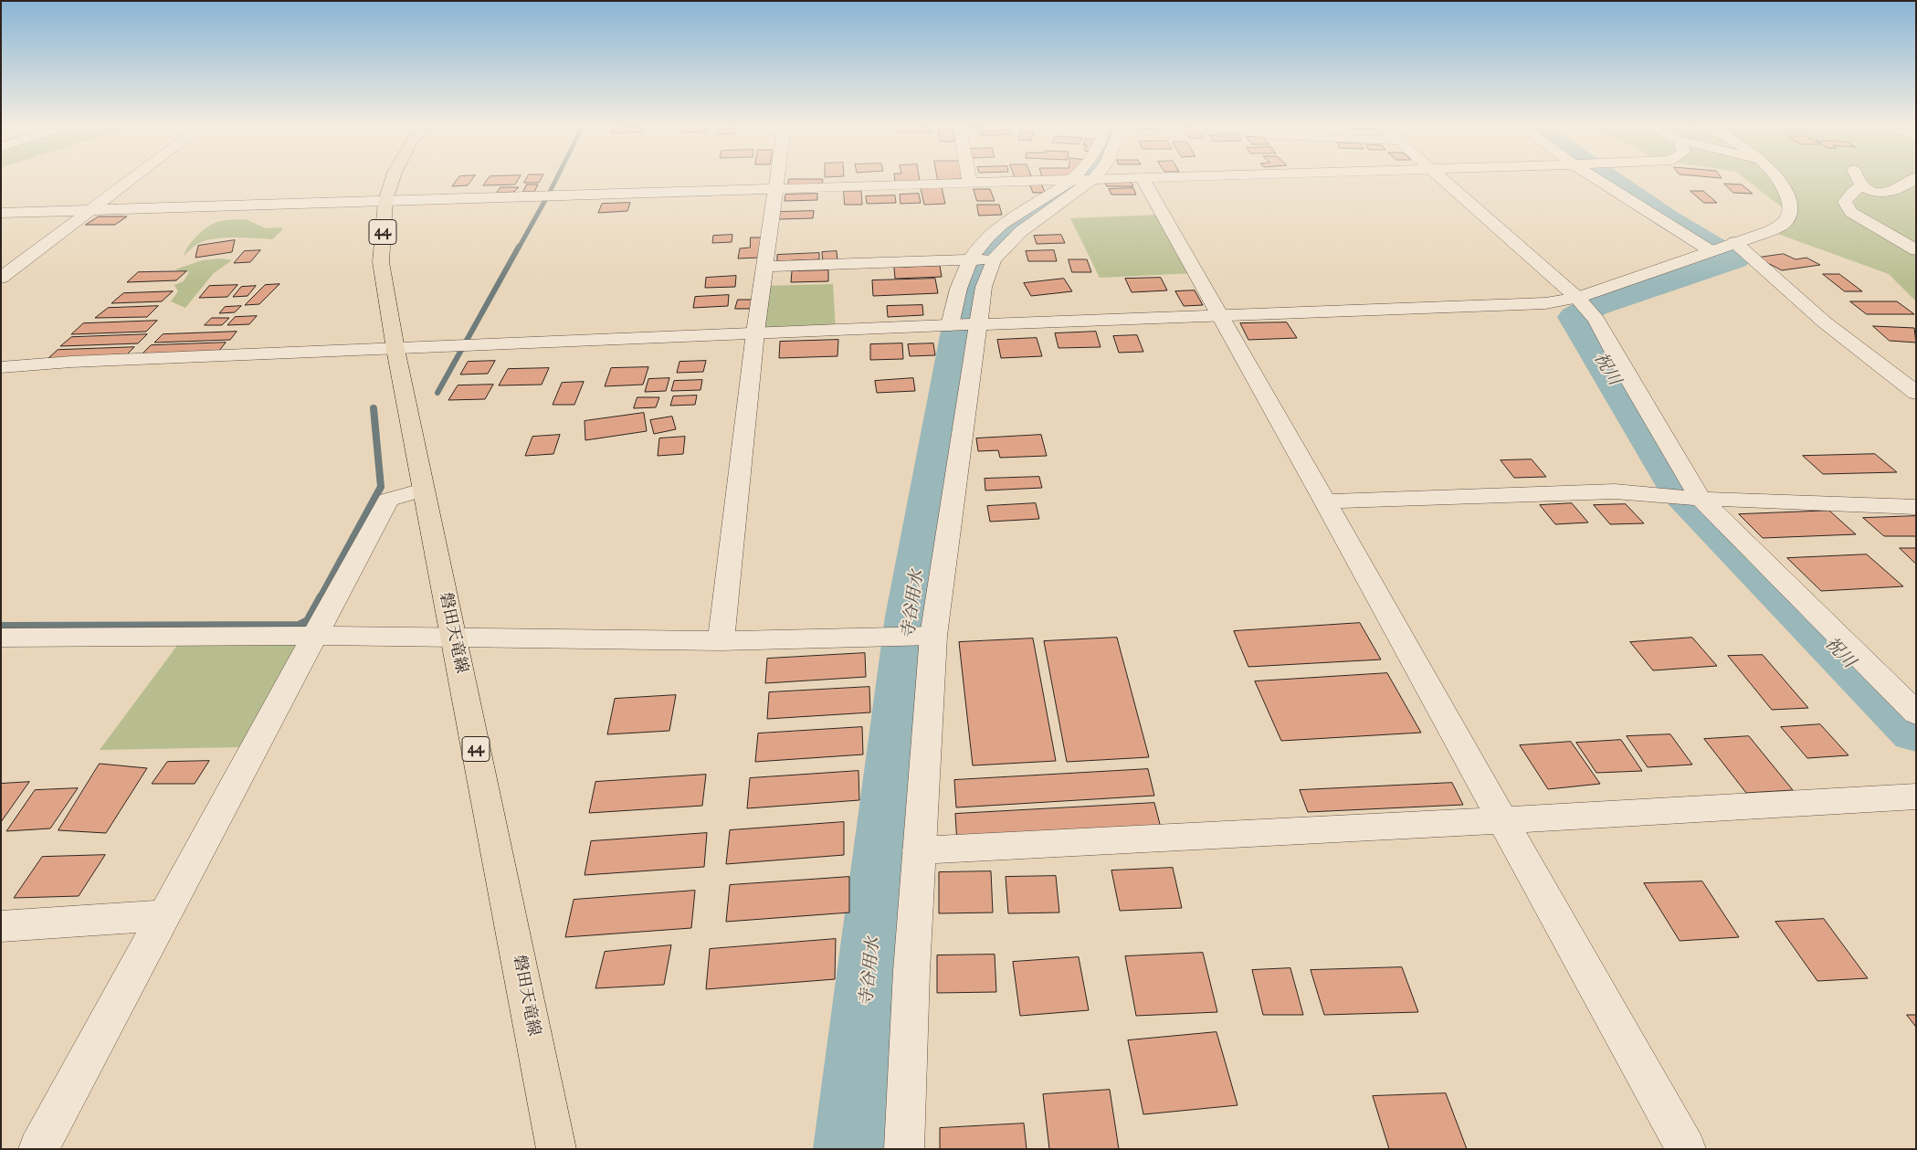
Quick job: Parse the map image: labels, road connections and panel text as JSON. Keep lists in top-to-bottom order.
{
  "streets": {
    "main road": ["44", "磐田天竜線"]
  },
  "water": ["祝川", "寺谷用水"]
}
